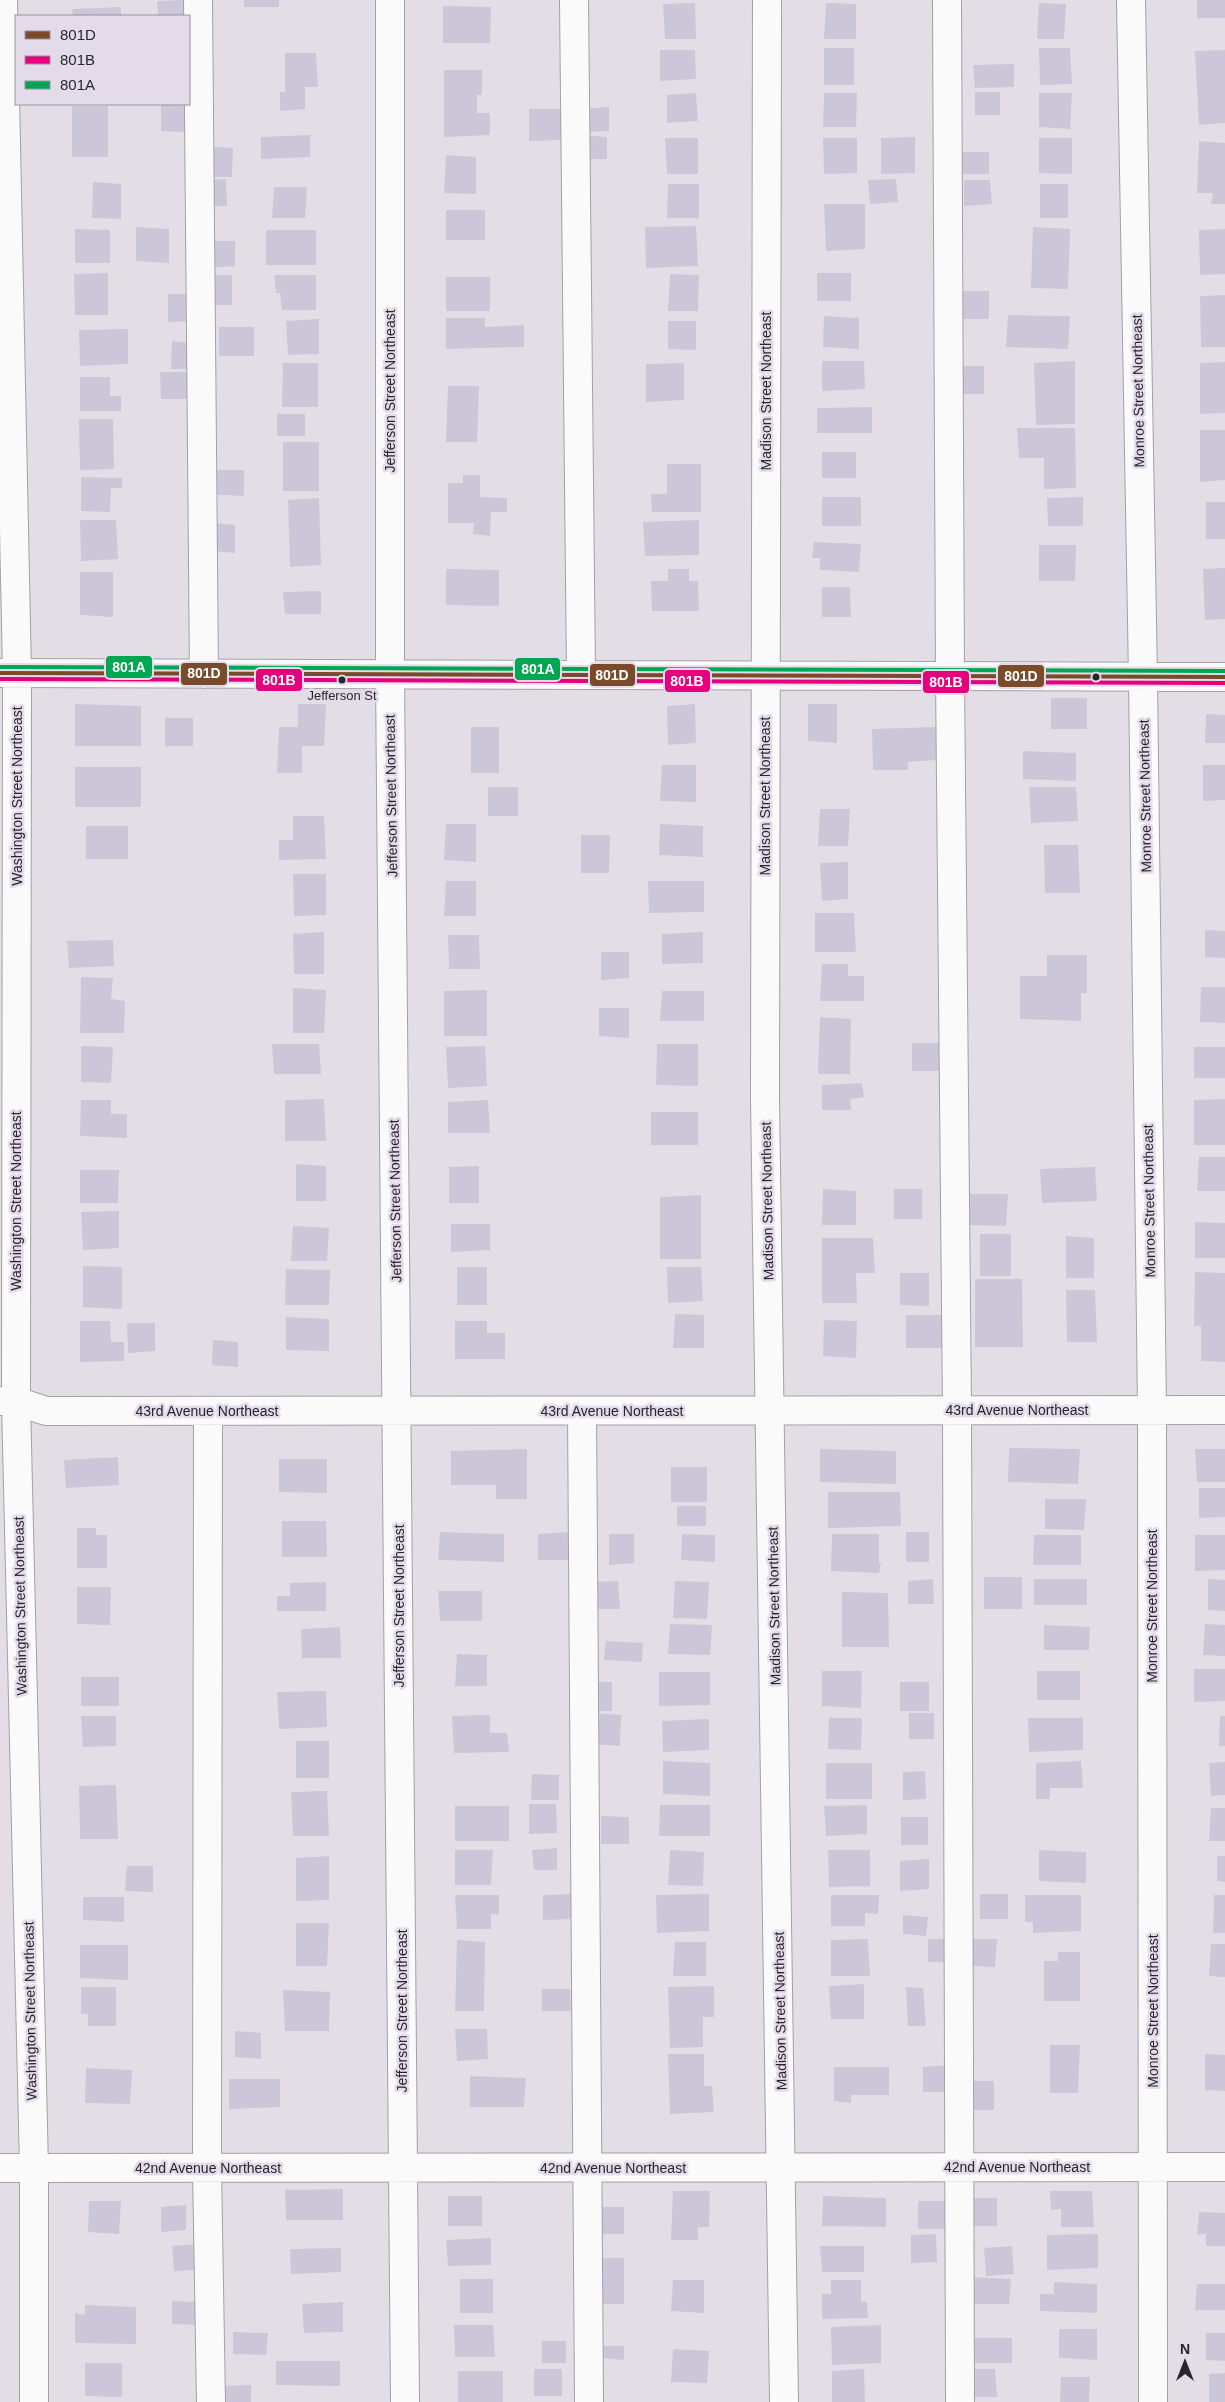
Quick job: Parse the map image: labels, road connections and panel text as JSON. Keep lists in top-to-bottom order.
{
  "streets": {
    "street": [
      "Jefferson Street Northeast",
      "Madison Street Northeast",
      "Monroe Street Northeast",
      "Washington Street Northeast",
      "43rd Avenue Northeast",
      "42nd Avenue Northeast"
    ]
  },
  "crossings": [
    ["Jefferson Street Northeast", "43rd Avenue Northeast"],
    ["Jefferson Street Northeast", "42nd Avenue Northeast"],
    ["Madison Street Northeast", "43rd Avenue Northeast"],
    ["Madison Street Northeast", "42nd Avenue Northeast"],
    ["Monroe Street Northeast", "43rd Avenue Northeast"],
    ["Monroe Street Northeast", "42nd Avenue Northeast"],
    ["Washington Street Northeast", "43rd Avenue Northeast"],
    ["Washington Street Northeast", "42nd Avenue Northeast"]
  ],
  "places": ["Jefferson St"],
  "lines": ["transit line 801A", "transit line 801D", "transit line 801B"],
  "legend": ["801D", "801B", "801A"],
  "north": "top"
}
